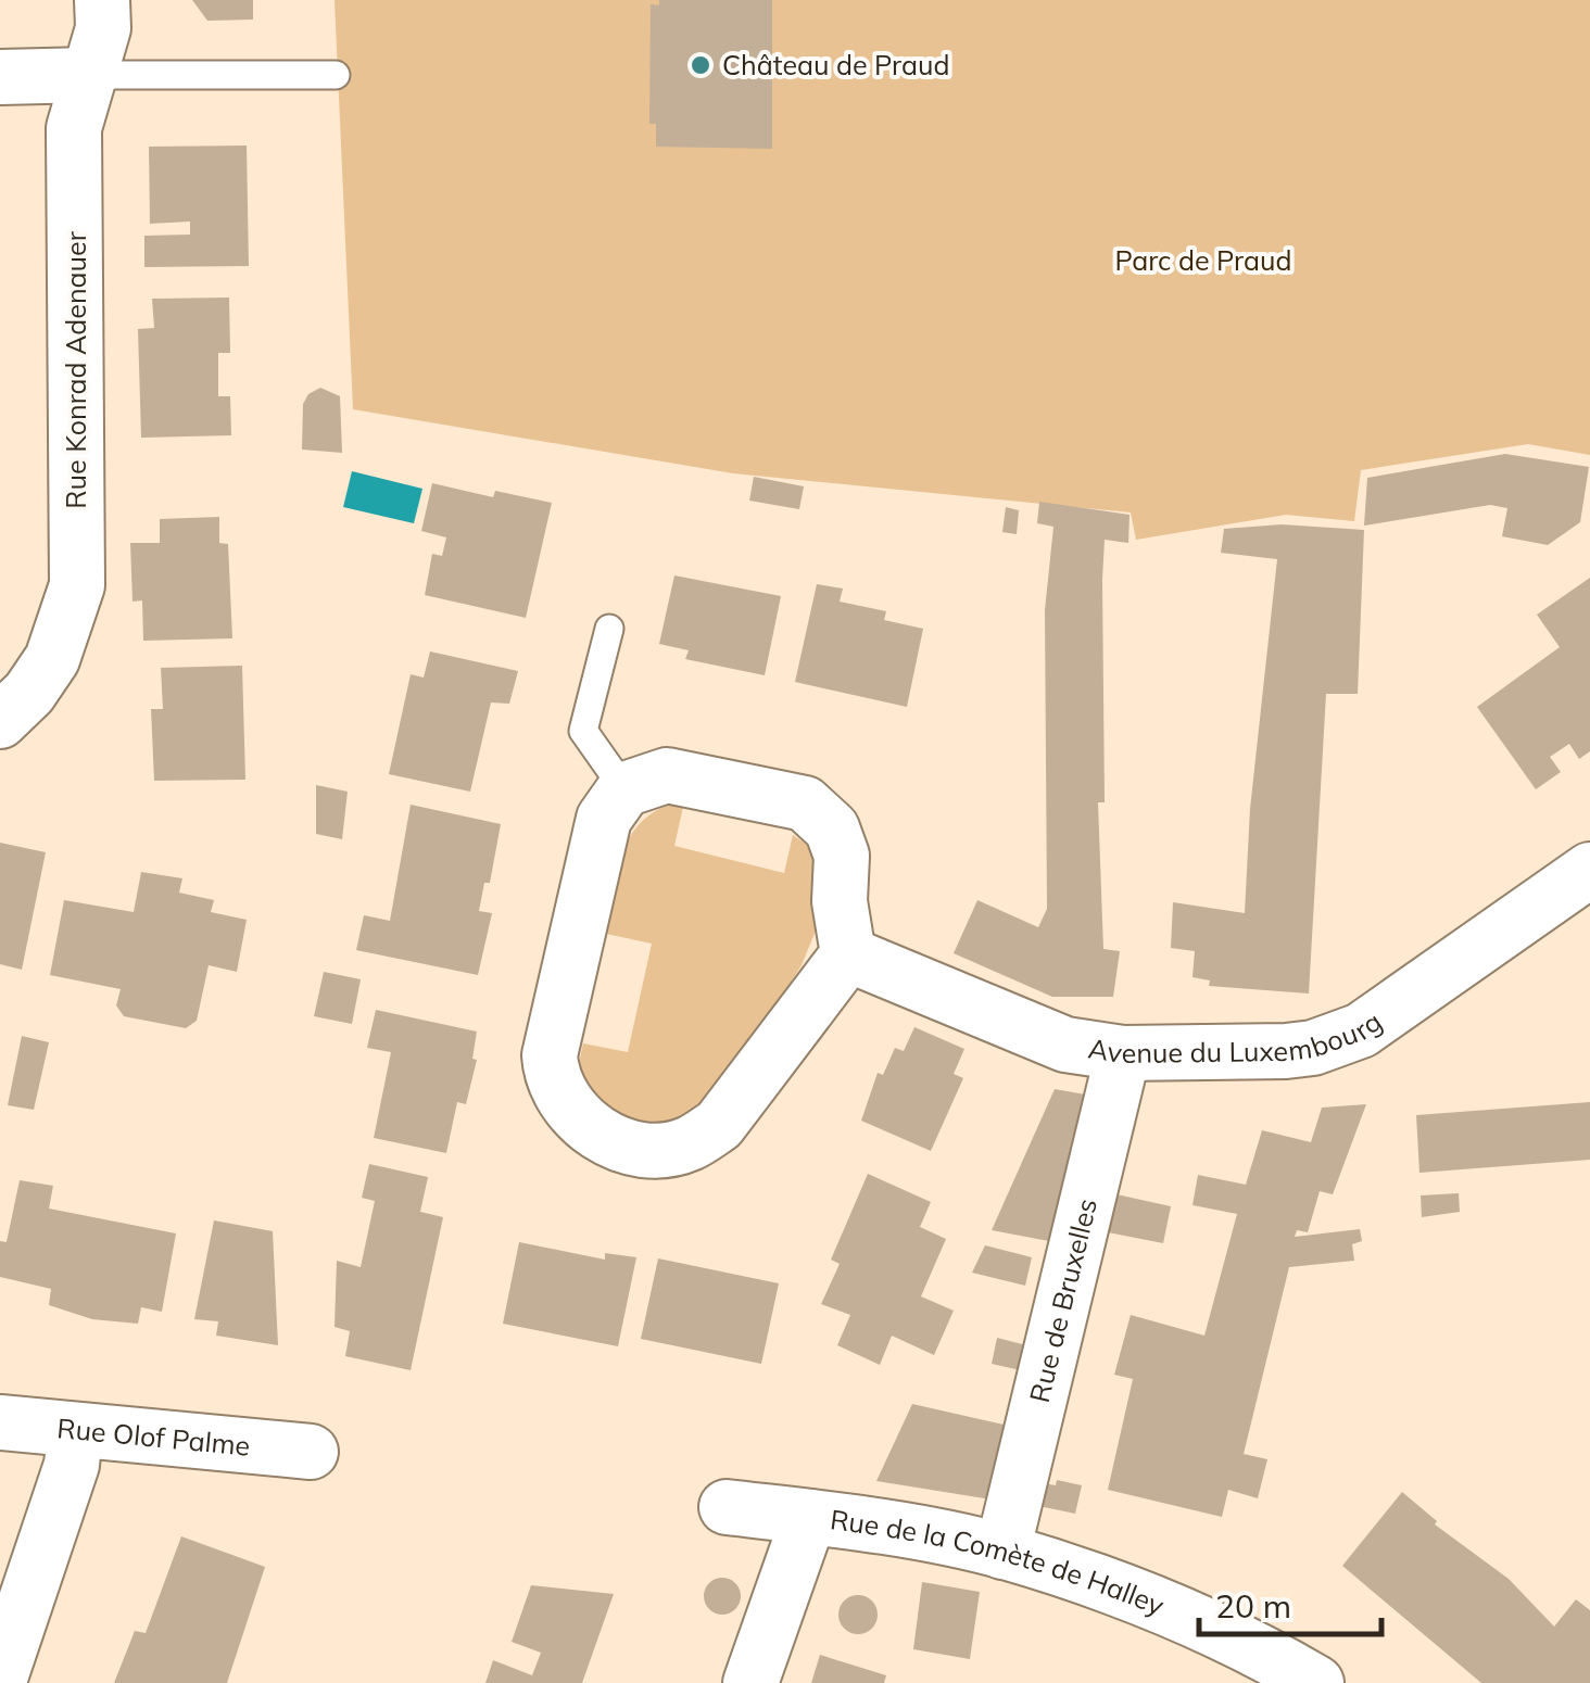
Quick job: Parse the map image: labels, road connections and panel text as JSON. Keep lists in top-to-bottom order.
{
  "streets": {
    "street": [
      "Rue Konrad Adenauer",
      "Avenue du Luxembourg",
      "Rue de Bruxelles",
      "Rue Olof Palme",
      "Rue de la Comète de Halley"
    ]
  },
  "crossings": [
    ["Avenue du Luxembourg", "Rue de Bruxelles"],
    ["Rue de Bruxelles", "Rue de la Comète de Halley"]
  ],
  "parks": ["Parc de Praud"],
  "places": ["Château de Praud"],
  "scale_bar": "20 m"
}
